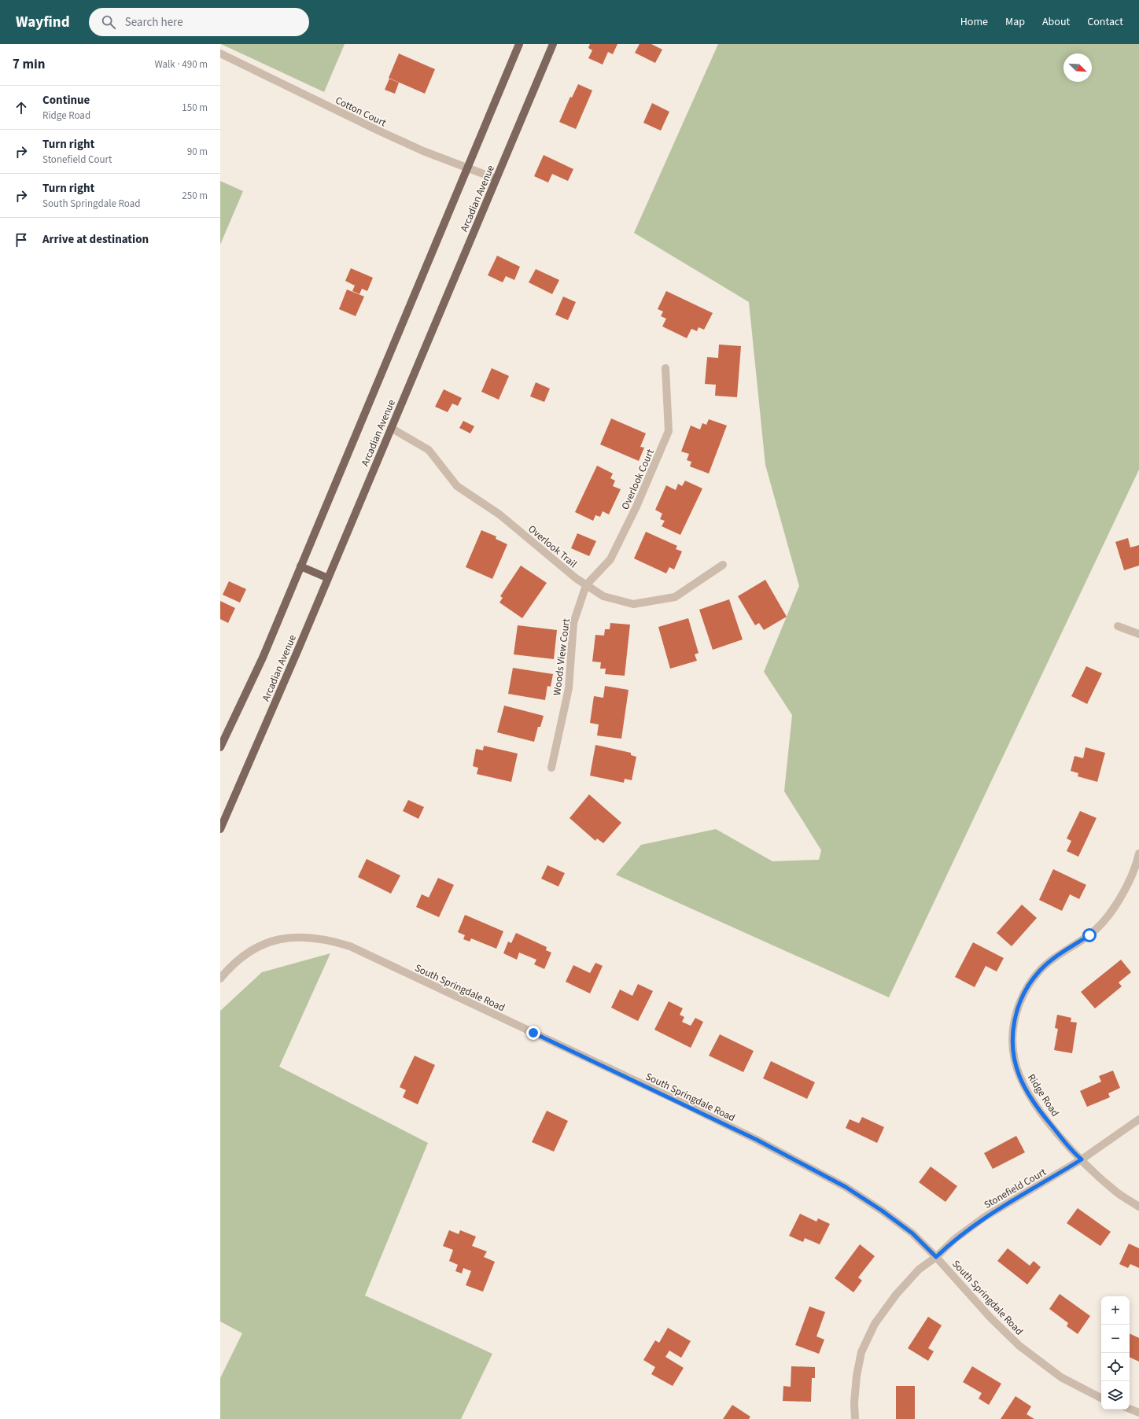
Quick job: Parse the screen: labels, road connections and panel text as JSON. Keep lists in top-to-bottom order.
{
  "streets": {
    "main road": ["Arcadian Avenue"],
    "street": [
      "Cotton Court",
      "Overlook Court",
      "Overlook Trail",
      "Woods View Court",
      "South Springdale Road",
      "Ridge Road",
      "Stonefield Court"
    ]
  },
  "crossings": [
    ["Cotton Court", "Arcadian Avenue"],
    ["Arcadian Avenue", "Overlook Trail"],
    ["Overlook Court", "Overlook Trail"],
    ["Overlook Court", "Woods View Court"],
    ["Overlook Trail", "Woods View Court"],
    ["South Springdale Road", "Stonefield Court"],
    ["Ridge Road", "Stonefield Court"]
  ],
  "north": "bottom right",
  "page": {
    "header": "Wayfind",
    "search": "Search here",
    "nav": [
      "Home",
      "Map",
      "About",
      "Contact"
    ],
    "heading": ["7 min", "Walk · 490 m"],
    "list": [
      ["Continue", "Ridge Road", "150 m"],
      ["Turn right", "Stonefield Court", "90 m"],
      ["Turn right", "South Springdale Road", "250 m"],
      "Arrive at destination"
    ],
    "map_buttons": ["+", "−"]
  }
}
